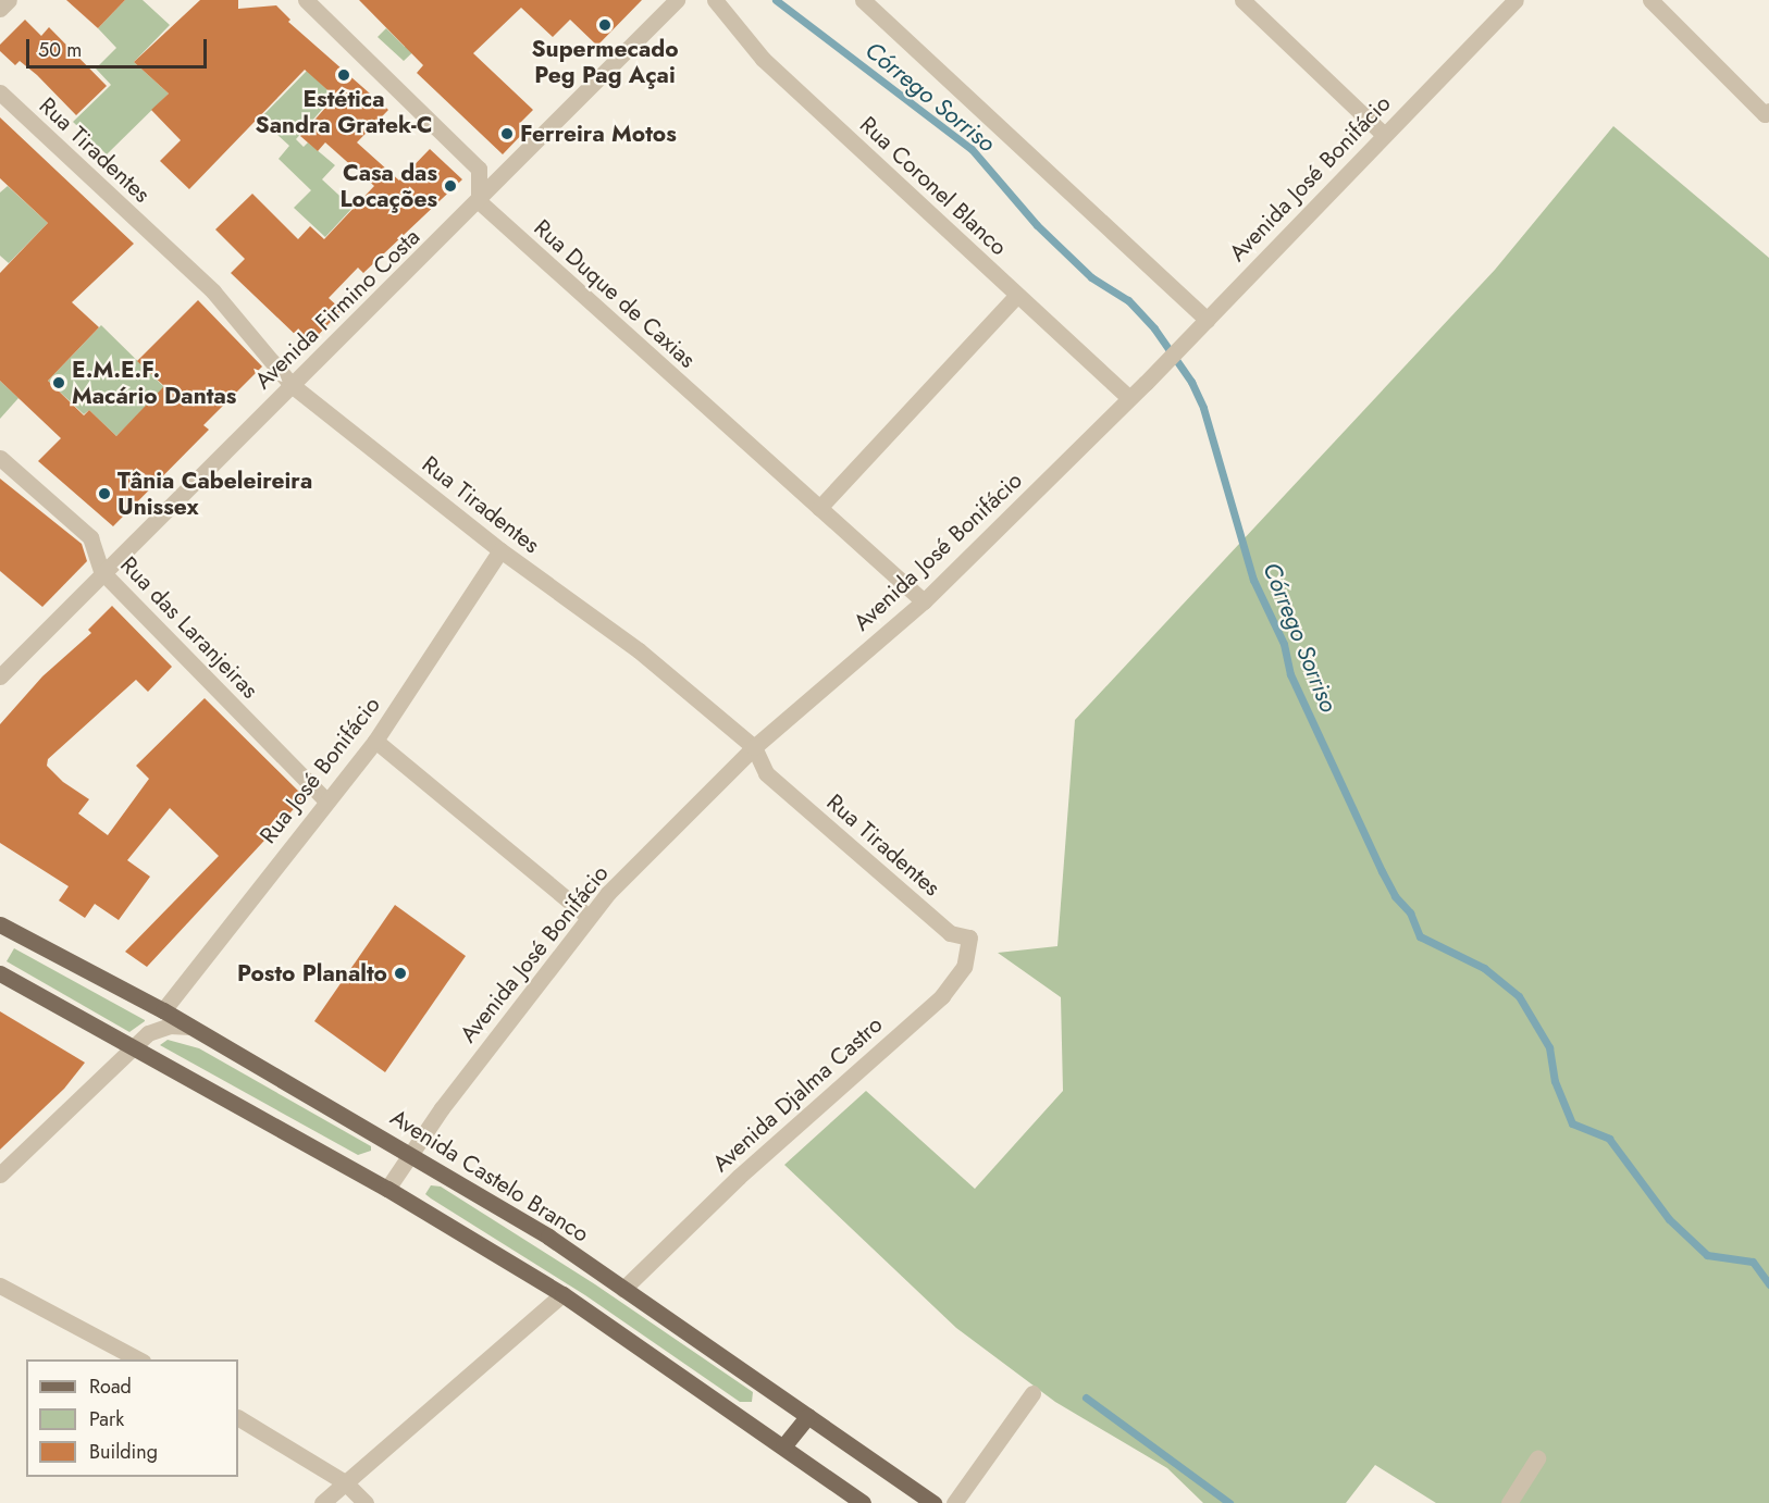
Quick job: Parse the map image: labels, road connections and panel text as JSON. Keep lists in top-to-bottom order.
{
  "streets": {
    "main road": ["Avenida Castelo Branco"],
    "street": [
      "Rua Tiradentes",
      "Avenida José Bonifácio",
      "Rua Coronel Blanco",
      "Rua Duque de Caxias",
      "Avenida Firmino Costa",
      "Rua das Laranjeiras",
      "Rua José Bonifácio",
      "Avenida Djalma Castro"
    ]
  },
  "crossings": [
    ["Rua Tiradentes", "Avenida José Bonifácio"],
    ["Rua Tiradentes", "Avenida Firmino Costa"],
    ["Rua Tiradentes", "Rua José Bonifácio"],
    ["Rua Tiradentes", "Avenida Djalma Castro"],
    ["Avenida José Bonifácio", "Rua Coronel Blanco"],
    ["Avenida José Bonifácio", "Rua Duque de Caxias"],
    ["Avenida José Bonifácio", "Avenida Castelo Branco"],
    ["Rua Duque de Caxias", "Avenida Firmino Costa"],
    ["Avenida Firmino Costa", "Rua das Laranjeiras"],
    ["Rua das Laranjeiras", "Rua José Bonifácio"],
    ["Rua José Bonifácio", "Avenida Castelo Branco"],
    ["Avenida Djalma Castro", "Avenida Castelo Branco"]
  ],
  "water": ["Córrego Sorriso"],
  "places": [
    "Supermecado Peg Pag Açai",
    "Estética Sandra Gratek-C",
    "Ferreira Motos",
    "Casa das Locações",
    "E.M.E.F. Macário Dantas",
    "Tânia Cabeleireira Unissex",
    "Posto Planalto"
  ],
  "legend": ["Road", "Park", "Building"],
  "scale_bar": "50 m"
}
